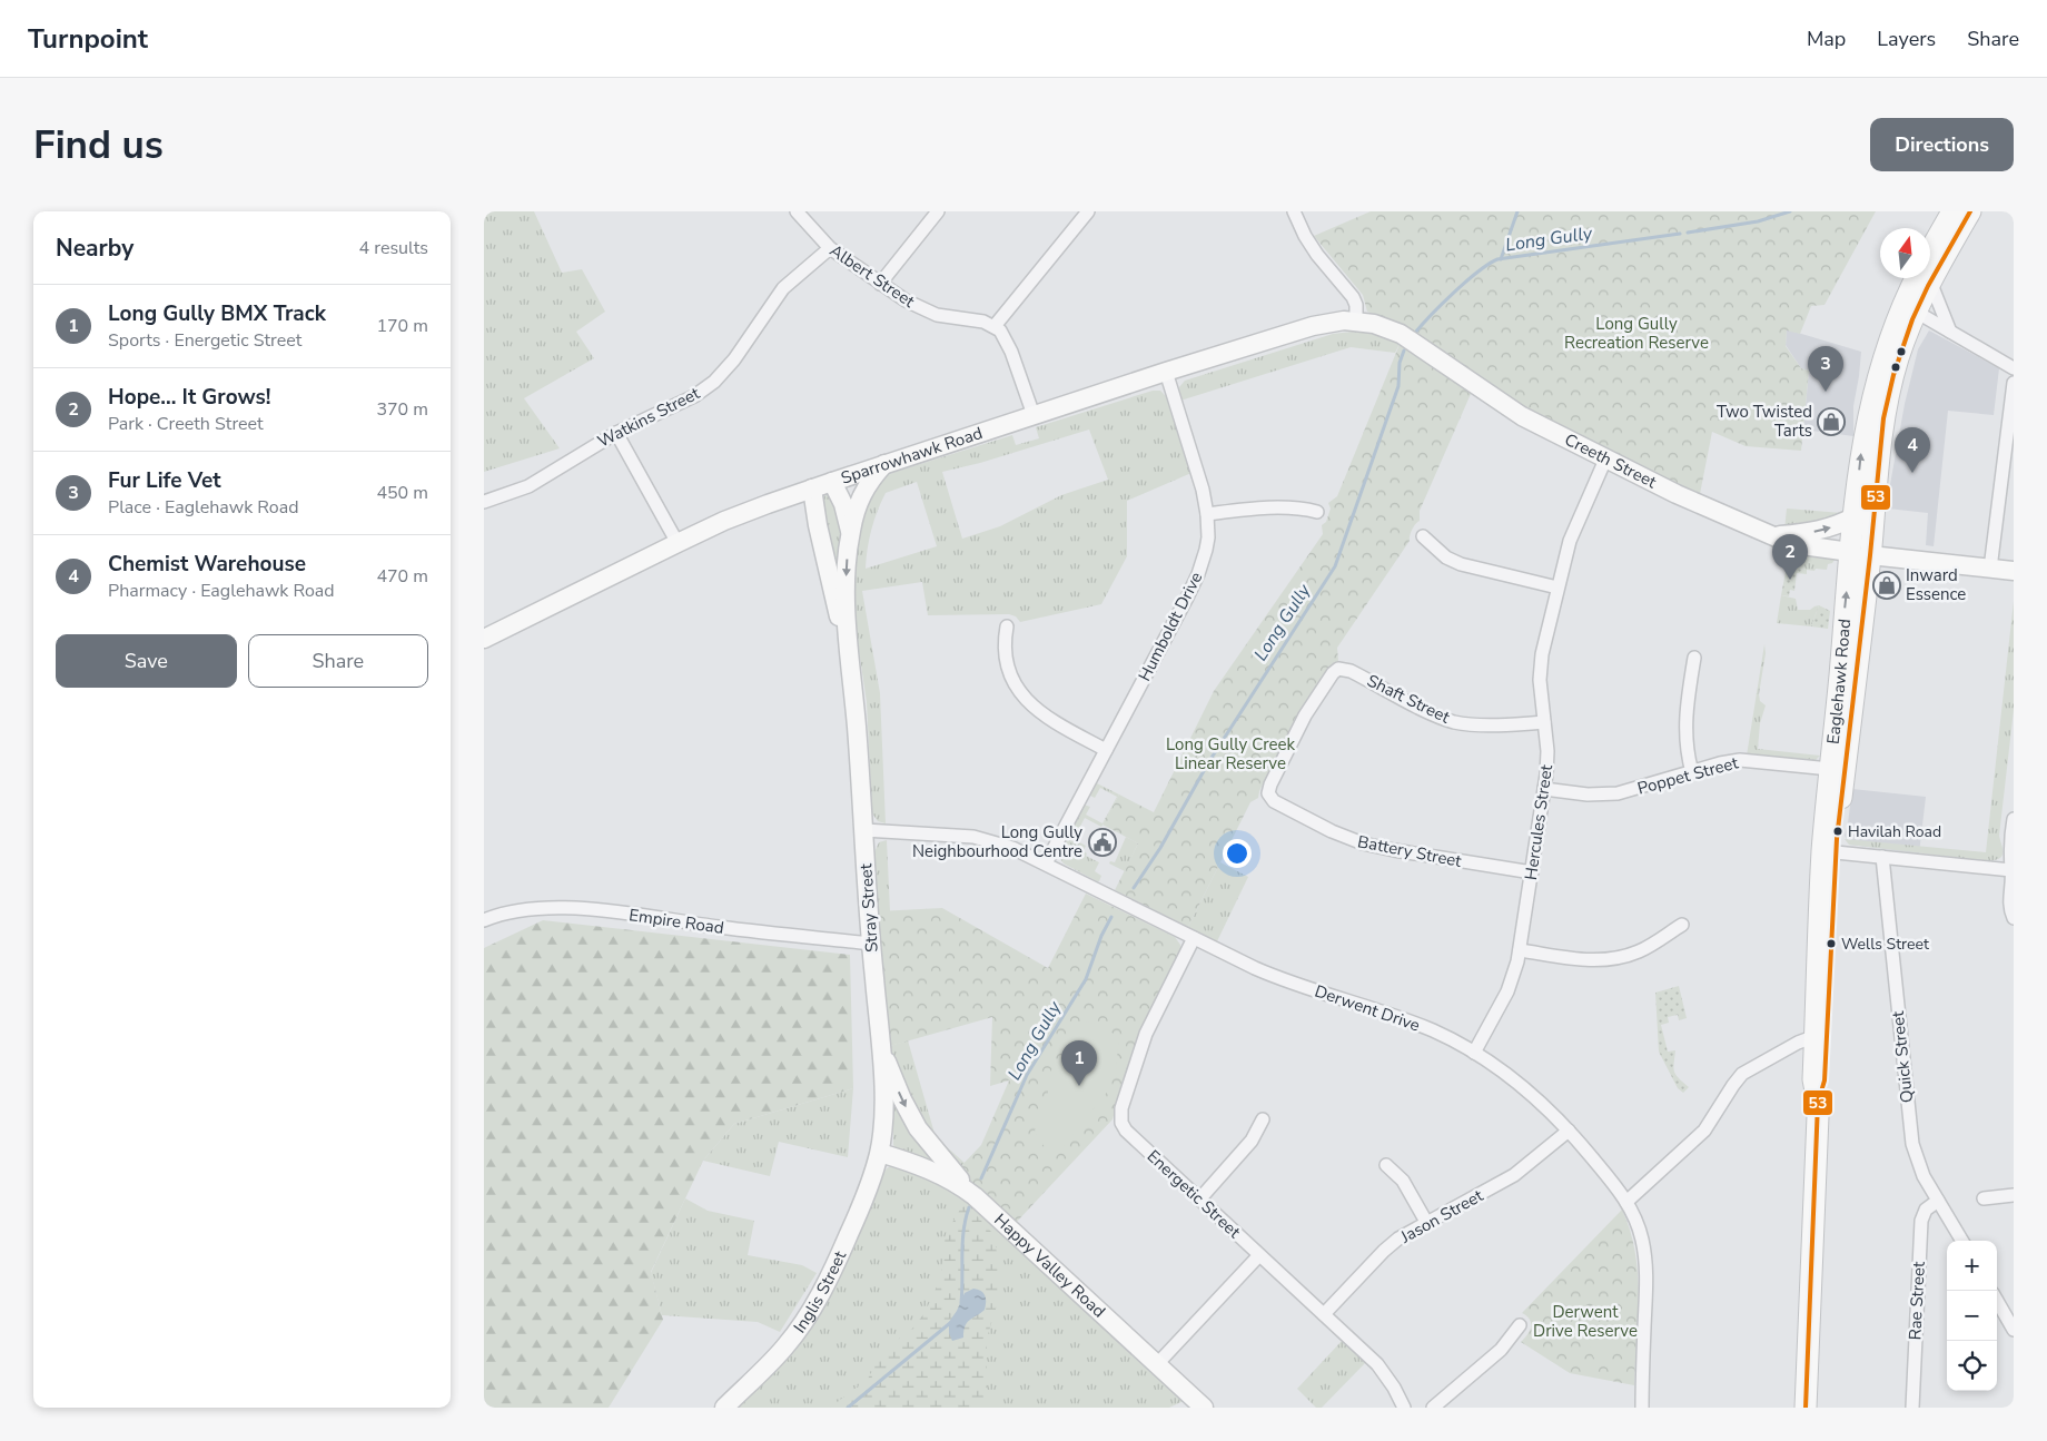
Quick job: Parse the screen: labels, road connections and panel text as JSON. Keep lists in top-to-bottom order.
{
  "streets": {
    "main road": [
      "Sparrowhawk Road",
      "Creeth Street",
      "Eaglehawk Road",
      "Stray Street",
      "Happy Valley Road",
      "Inglis Street"
    ],
    "street": [
      "Albert Street",
      "Watkins Street",
      "Humboldt Drive",
      "Shaft Street",
      "Poppet Street",
      "Hercules Street",
      "Battery Street",
      "Empire Road",
      "Derwent Drive",
      "Quick Street",
      "Energetic Street",
      "Jason Street",
      "Rae Street"
    ]
  },
  "crossings": [
    ["Albert Street", "Watkins Street"],
    ["Sparrowhawk Road", "Creeth Street"],
    ["Sparrowhawk Road", "Humboldt Drive"],
    ["Sparrowhawk Road", "Stray Street"],
    ["Creeth Street", "Eaglehawk Road"],
    ["Creeth Street", "Hercules Street"],
    ["Humboldt Drive", "Derwent Drive"],
    ["Eaglehawk Road", "Poppet Street"],
    ["Shaft Street", "Hercules Street"],
    ["Shaft Street", "Battery Street"],
    ["Poppet Street", "Hercules Street"],
    ["Hercules Street", "Battery Street"],
    ["Hercules Street", "Derwent Drive"],
    ["Stray Street", "Empire Road"],
    ["Stray Street", "Derwent Drive"],
    ["Stray Street", "Happy Valley Road"],
    ["Stray Street", "Inglis Street"],
    ["Derwent Drive", "Energetic Street"],
    ["Derwent Drive", "Jason Street"],
    ["Quick Street", "Rae Street"],
    ["Energetic Street", "Jason Street"],
    ["Happy Valley Road", "Inglis Street"]
  ],
  "water": ["Long Gully"],
  "parks": ["Long Gully Recreation Reserve", "Long Gully Creek Linear Reserve", "Derwent Drive Reserve"],
  "places": {
    "shop": ["Two Twisted Tarts", "Inward Essence"],
    "other": ["Havilah Road", "Wells Street"],
    "public building": ["Long Gully Neighbourhood Centre"]
  },
  "lines": ["transit line 53"],
  "north": "top",
  "page": {
    "header": "Turnpoint",
    "nav": ["Map", "Layers", "Share"],
    "buttons": [
      "Directions",
      ["Save", "Share"]
    ],
    "title": "Find us",
    "heading": ["Nearby", "4 results"],
    "list": [
      {
        "mark": "1",
        "name": "Long Gully BMX Track",
        "note": "Sports · Energetic Street",
        "value": "170 m"
      },
      {
        "mark": "2",
        "name": "Hope... It Grows!",
        "note": "Park · Creeth Street",
        "value": "370 m"
      },
      {
        "mark": "3",
        "name": "Fur Life Vet",
        "note": "Place · Eaglehawk Road",
        "value": "450 m"
      },
      {
        "mark": "4",
        "name": "Chemist Warehouse",
        "note": "Pharmacy · Eaglehawk Road",
        "value": "470 m"
      }
    ],
    "pins": [
      "3",
      "4",
      "2",
      "1"
    ],
    "map_buttons": ["+", "−"]
  }
}
